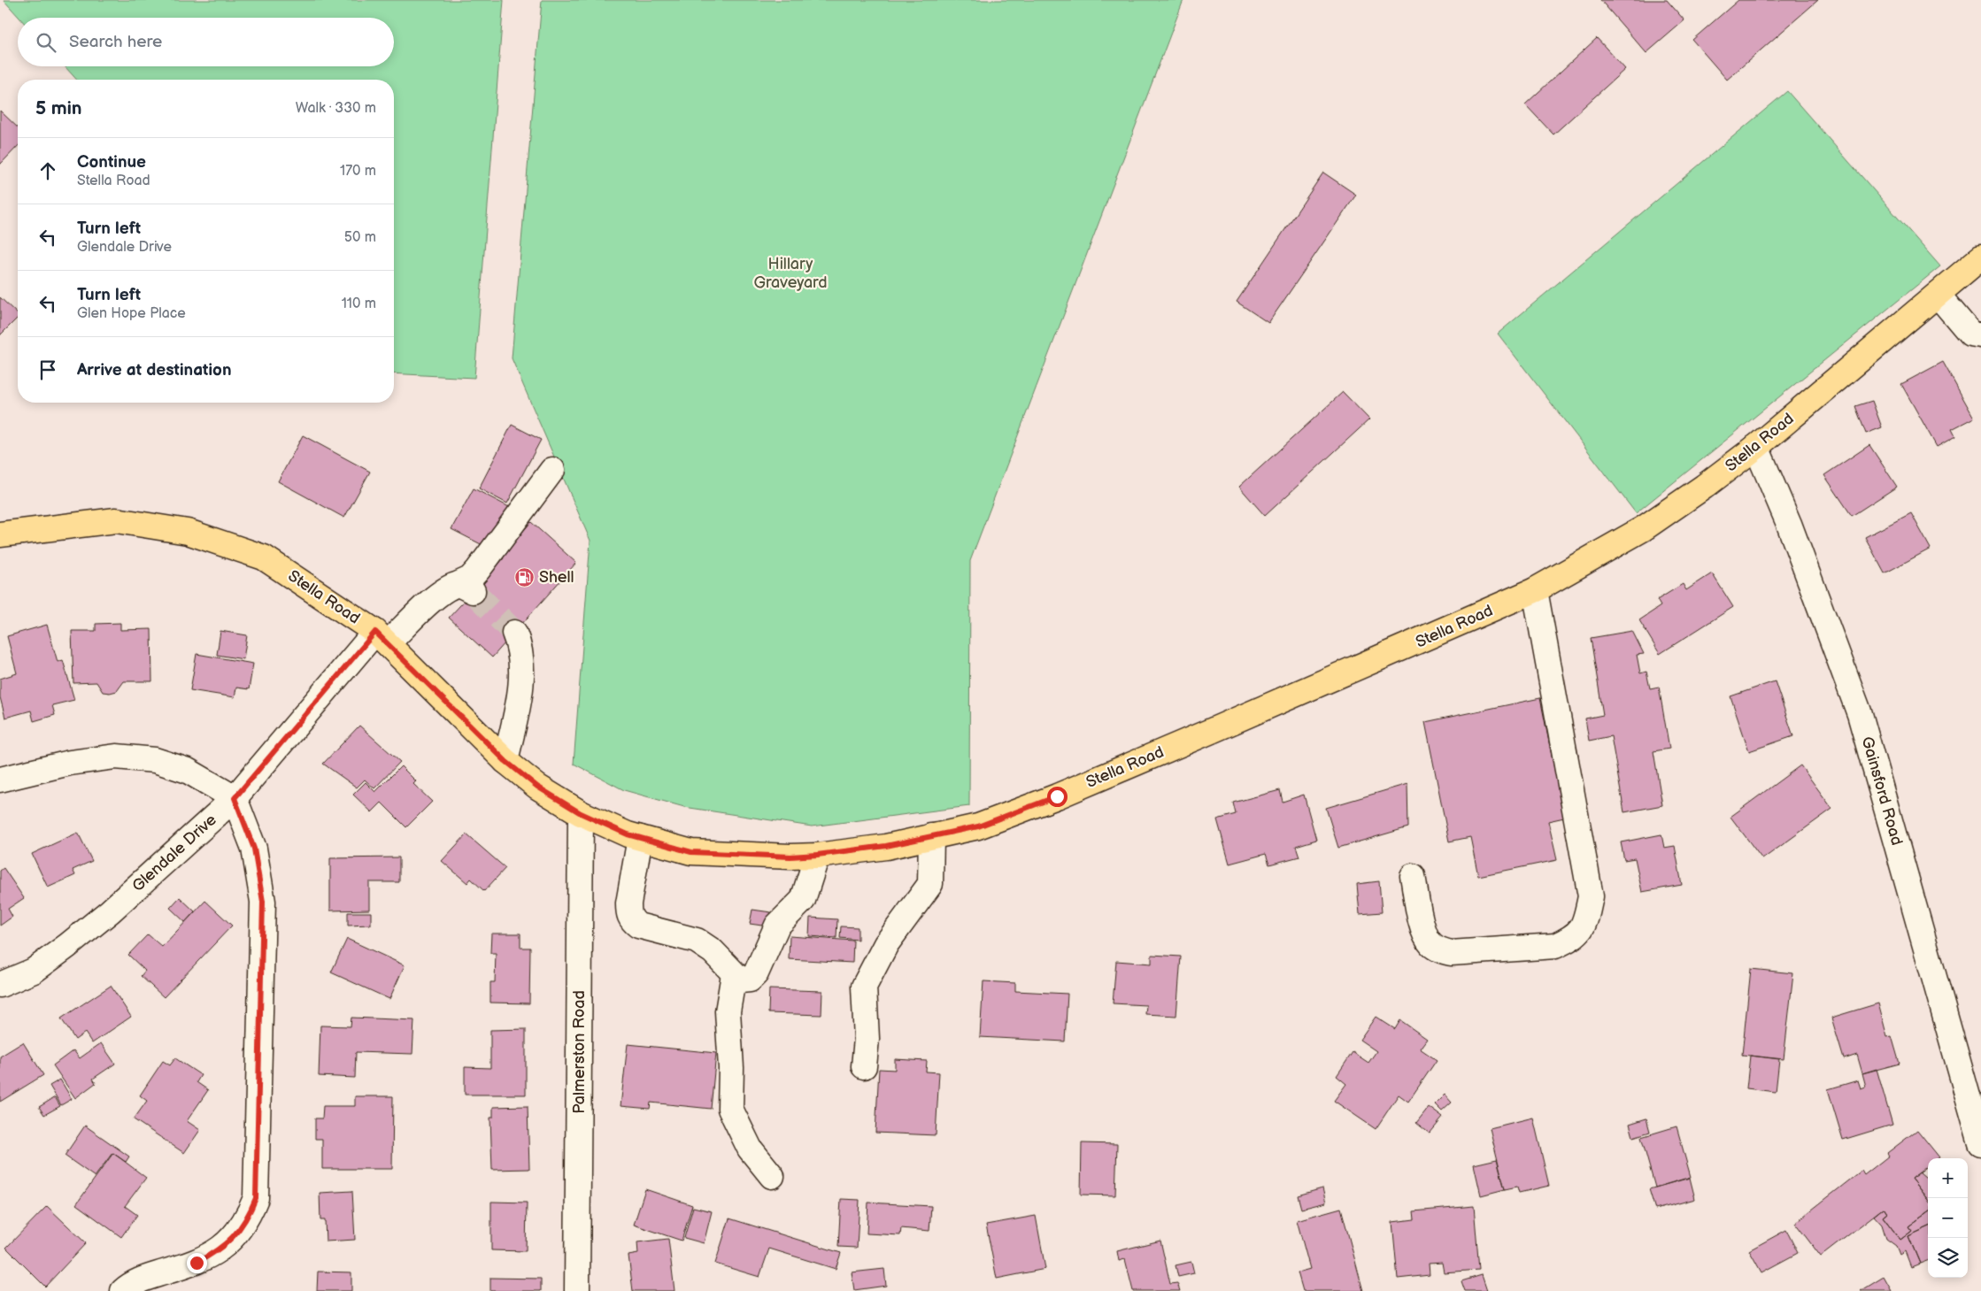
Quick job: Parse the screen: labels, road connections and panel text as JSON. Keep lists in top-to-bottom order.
{
  "streets": {
    "main road": ["Stella Road"],
    "street": ["Gainsford Road", "Glendale Drive", "Palmerston Road"]
  },
  "crossings": [
    ["Stella Road", "Gainsford Road"],
    ["Stella Road", "Glendale Drive"],
    ["Stella Road", "Palmerston Road"]
  ],
  "parks": ["Hillary Graveyard"],
  "places": {
    "fuel station": ["Shell"]
  },
  "page": {
    "search": "Search here",
    "heading": ["5 min", "Walk · 330 m"],
    "list": [
      ["Continue", "Stella Road", "170 m"],
      ["Turn left", "Glendale Drive", "50 m"],
      ["Turn left", "Glen Hope Place", "110 m"],
      "Arrive at destination"
    ],
    "map_buttons": ["+", "−"]
  }
}
